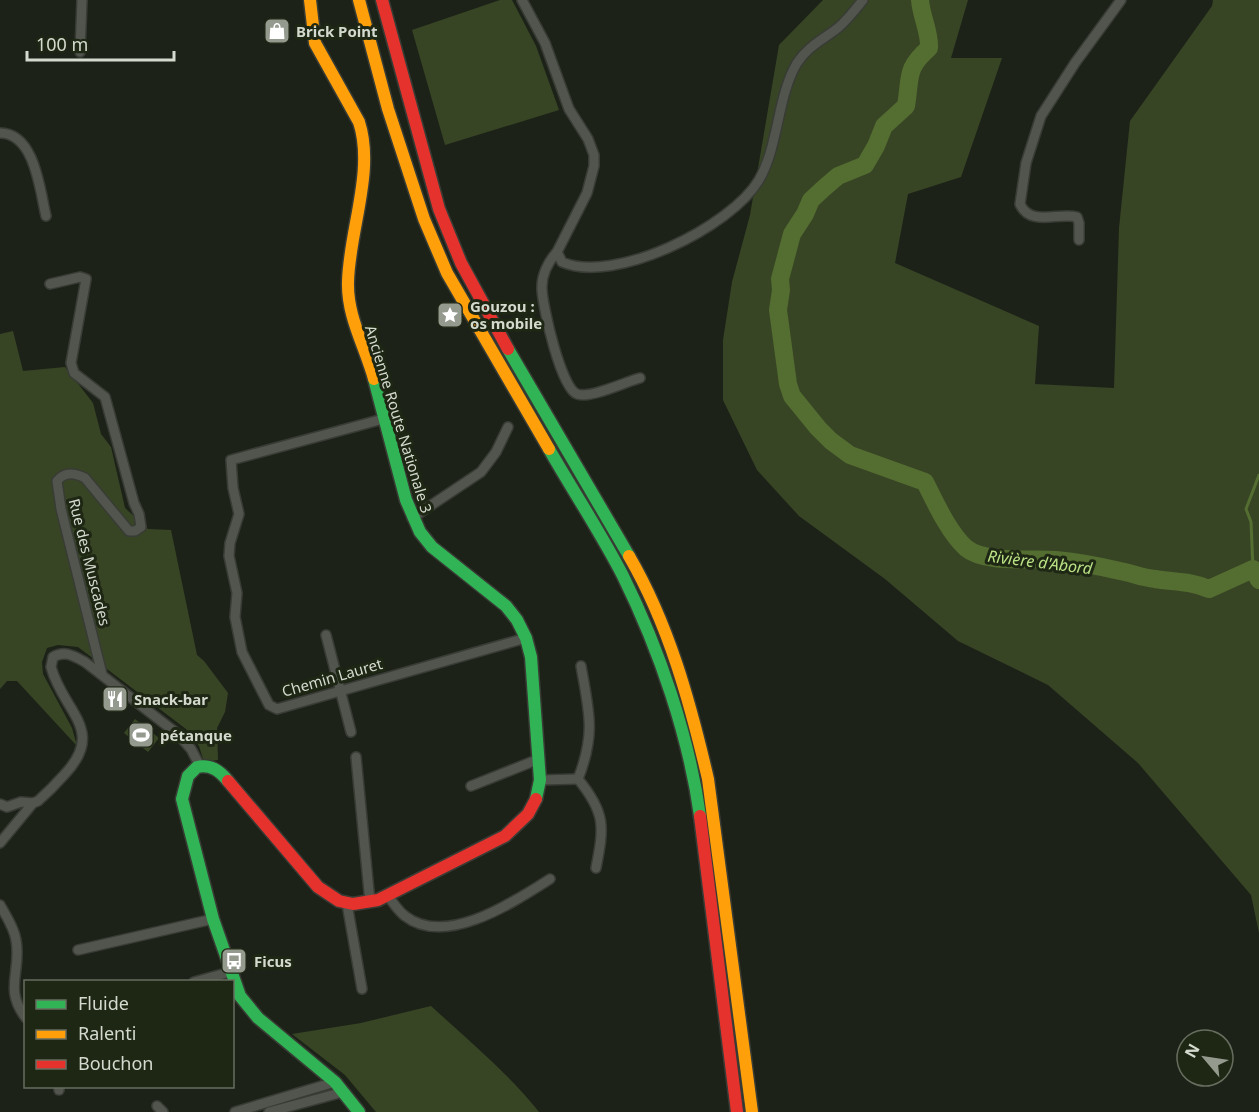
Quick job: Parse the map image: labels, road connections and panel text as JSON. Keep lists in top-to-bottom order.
{
  "streets": {
    "main road": ["Ancienne Route Nationale 3"],
    "street": ["Rue des Muscades", "Chemin Lauret"]
  },
  "crossings": [
    ["Ancienne Route Nationale 3", "Chemin Lauret"]
  ],
  "water": ["Rivière d'Abord"],
  "places": {
    "shop": ["Brick Point"],
    "place": ["Gouzou : os mobile"],
    "restaurant": ["Snack-bar"],
    "sports": ["pétanque"],
    "bus stop": ["Ficus"]
  },
  "legend": ["Fluide", "Ralenti", "Bouchon"],
  "scale_bar": "100 m",
  "north": "top left"
}
